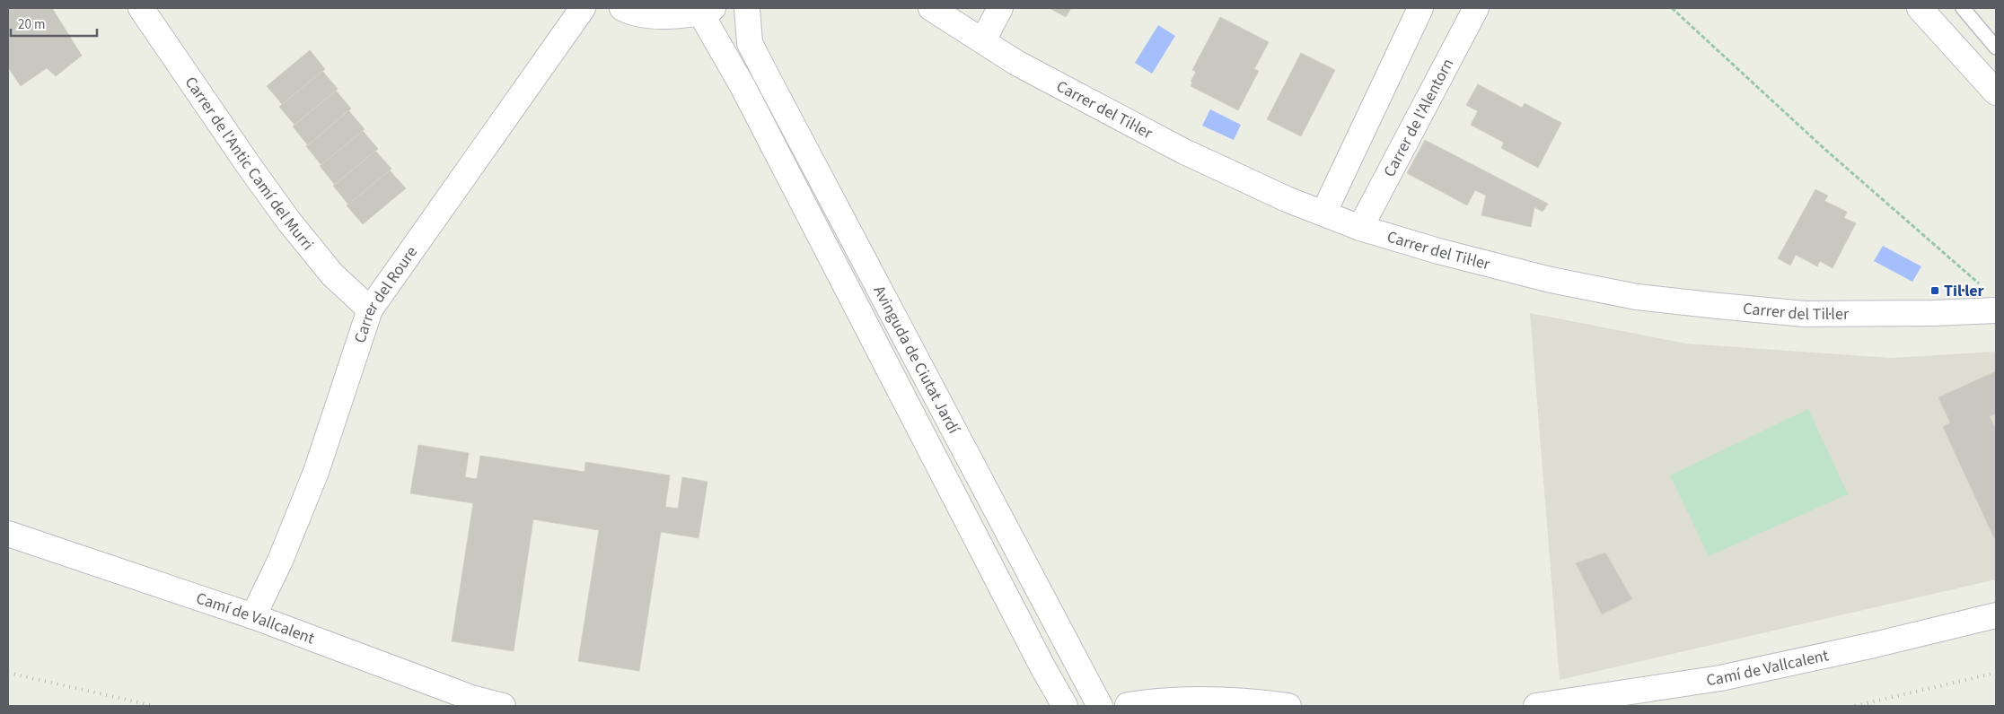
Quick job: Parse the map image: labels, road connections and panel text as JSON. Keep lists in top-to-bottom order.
{
  "streets": {
    "street": [
      "Carrer del Til·ler",
      "Carrer de l'Alentorn",
      "Carrer de l'Antic Camí del Murri",
      "Carrer del Roure",
      "Avinguda de Ciutat Jardí",
      "Camí de Vallcalent"
    ]
  },
  "crossings": [
    ["Carrer del Til·ler", "Carrer de l'Alentorn"],
    ["Carrer de l'Antic Camí del Murri", "Carrer del Roure"],
    ["Carrer del Roure", "Camí de Vallcalent"]
  ],
  "places": {
    "transit": ["Til·ler"]
  },
  "scale_bar": "20 m"
}
